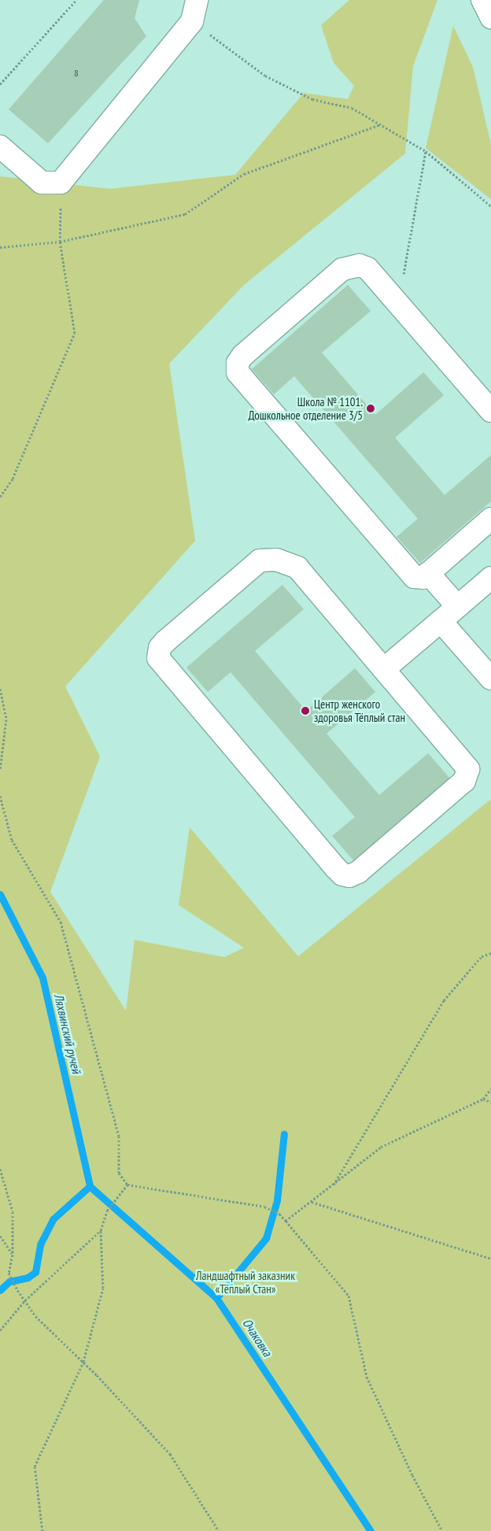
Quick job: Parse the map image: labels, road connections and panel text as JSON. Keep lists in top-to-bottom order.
{
  "water": ["Ляхвинский ручей", "Очаковка"],
  "parks": ["Ландшафтный заказник «Тёплый Стан»"],
  "places": ["Школа № 1101. Дошкольное отделение 3/5", "Центр женского здоровья Тёплый стан"],
  "house_numbers": ["8"]
}
